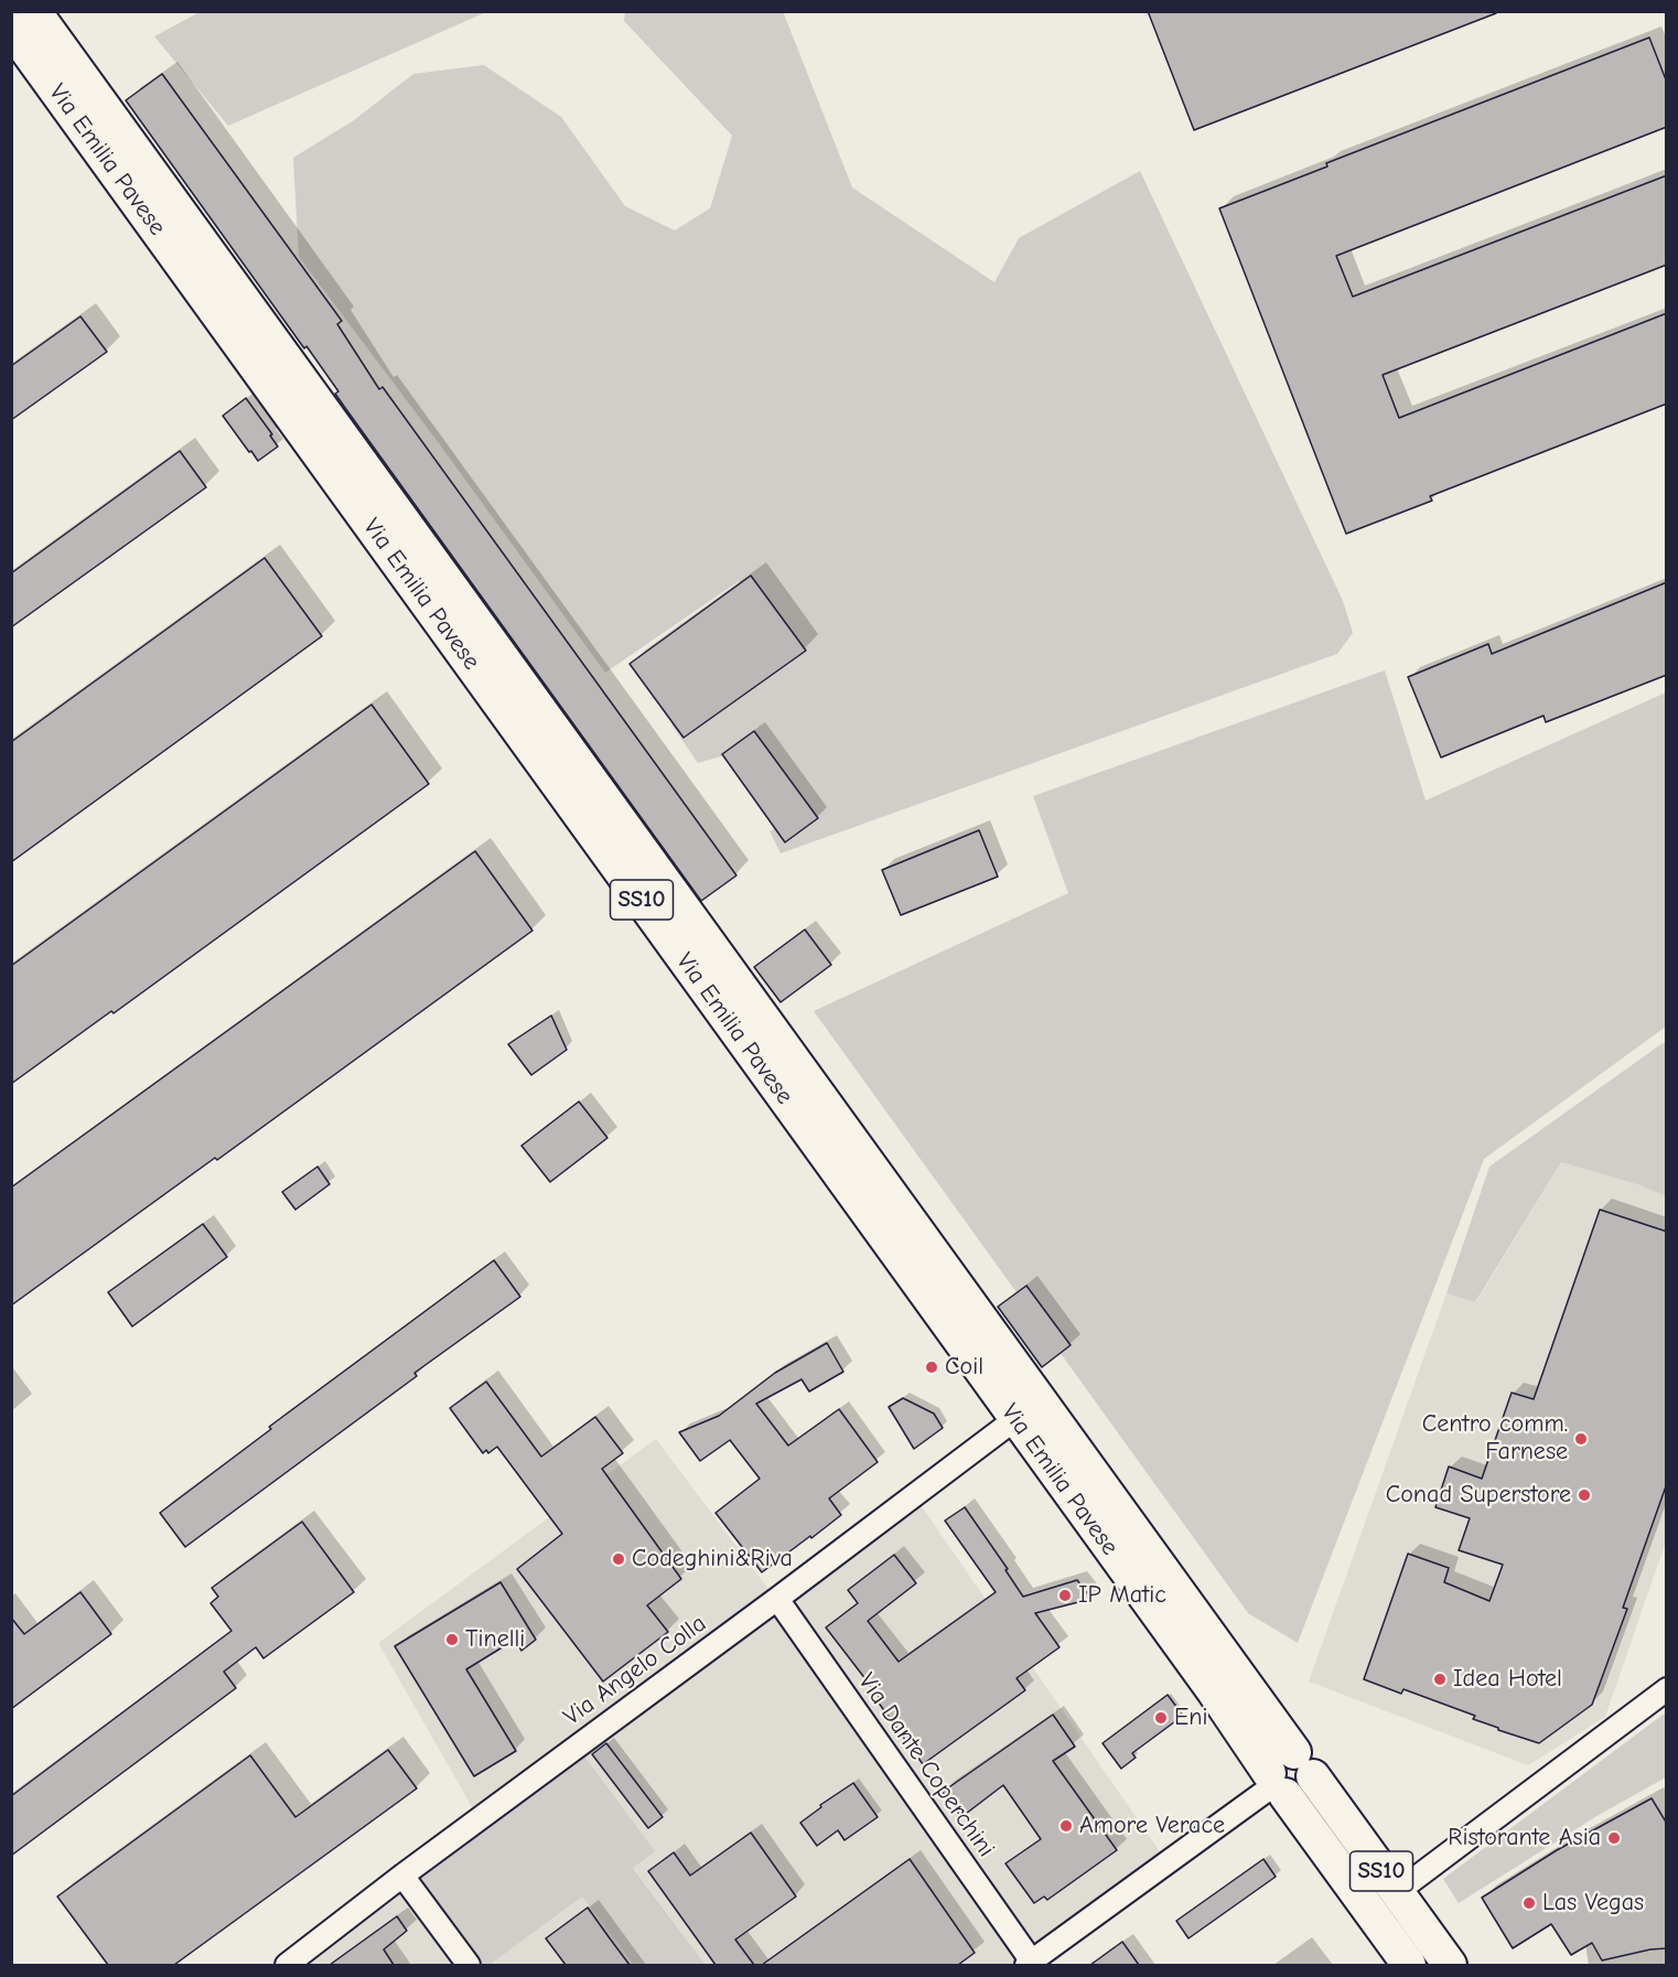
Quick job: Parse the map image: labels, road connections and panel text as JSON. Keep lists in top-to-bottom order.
{
  "streets": {
    "main road": ["Via Emilia Pavese", "SS10"],
    "street": ["Via Angelo Colla", "Via Dante Coperchini"]
  },
  "crossings": [
    ["Via Emilia Pavese", "Via Angelo Colla"],
    ["Via Angelo Colla", "Via Dante Coperchini"]
  ],
  "places": [
    "Coil",
    "Centro comm. Farnese",
    "Conad Superstore",
    "Codeghini&Riva",
    "IP Matic",
    "Tinelli",
    "Idea Hotel",
    "Eni",
    "Amore Verace",
    "Ristorante Asia",
    "Las Vegas"
  ]
}
